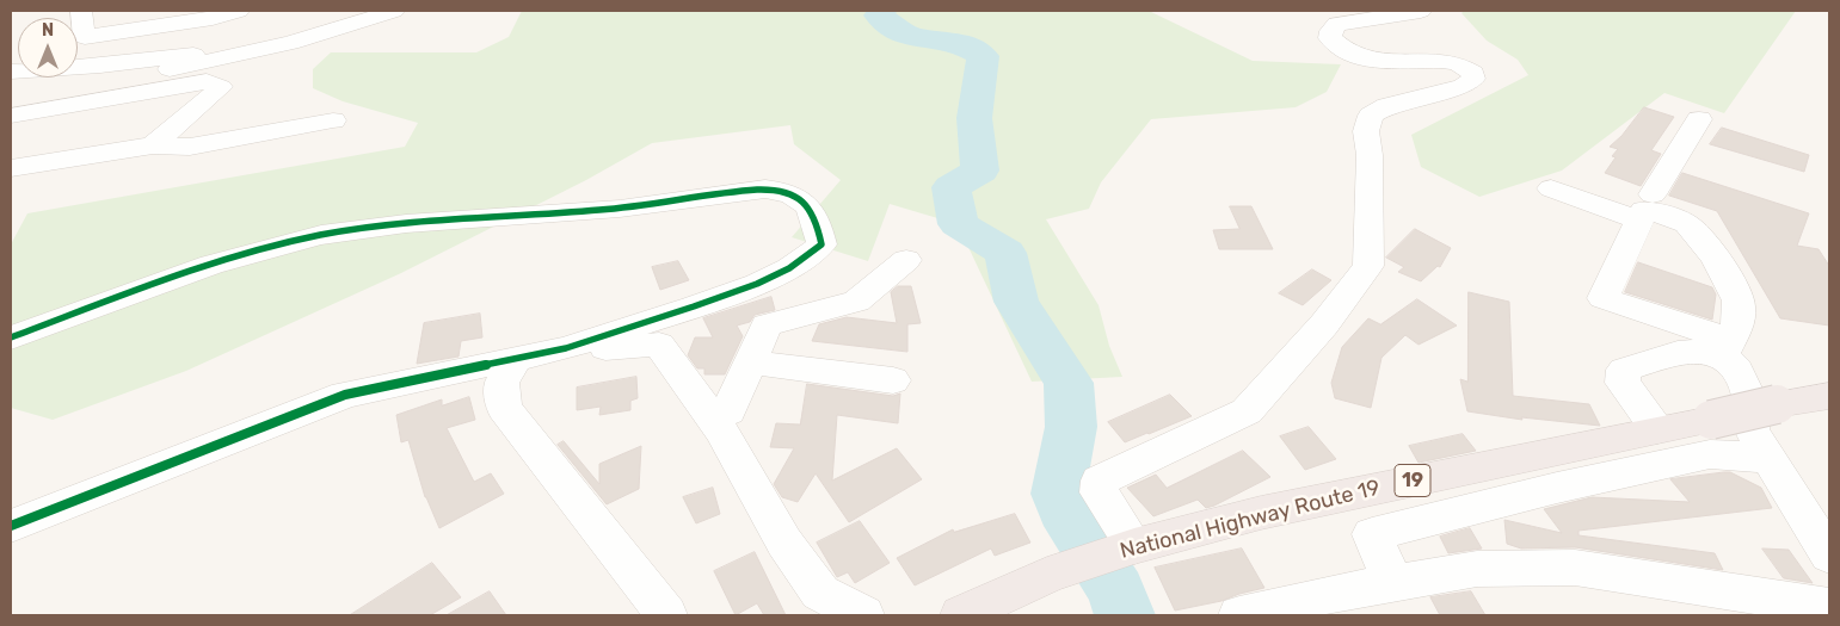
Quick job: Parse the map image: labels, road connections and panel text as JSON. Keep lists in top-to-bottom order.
{
  "streets": {
    "highway": ["19", "National Highway Route 19"]
  },
  "north": "top"
}
